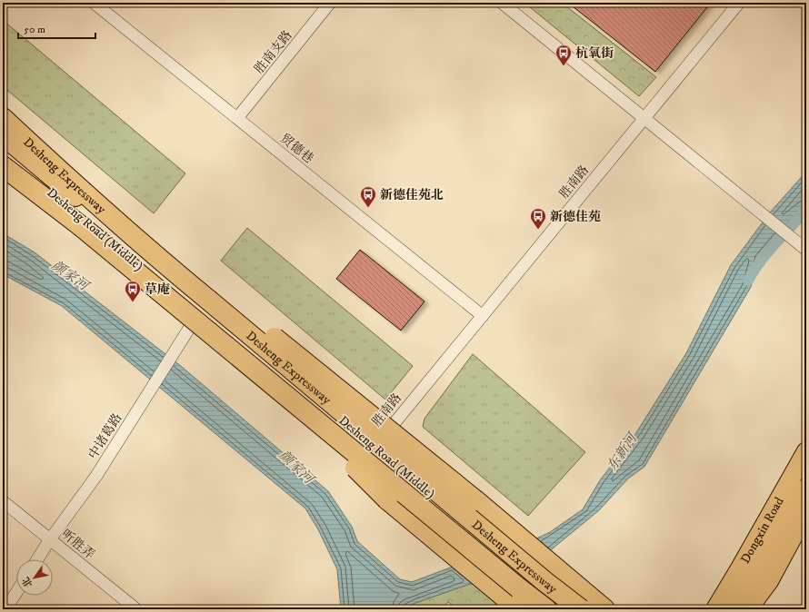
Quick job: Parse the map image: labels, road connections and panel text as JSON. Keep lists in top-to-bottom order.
{
  "streets": {
    "highway": ["Desheng Expressway"],
    "main road": ["Desheng Road (Middle)", "Dongxin Road"],
    "street": [
      "胜南支路",
      "贸德巷",
      "胜南路",
      "中诸葛路",
      "听胜弄"
    ]
  },
  "crossings": [
    ["胜南支路", "贸德巷"],
    ["贸德巷", "胜南路"],
    ["胜南路", "Desheng Road (Middle)"],
    ["Desheng Road (Middle)", "中诸葛路"],
    ["中诸葛路", "听胜弄"]
  ],
  "water": ["颜家河", "东新河"],
  "places": {
    "bus stop": [
      "杭氧街",
      "新德佳苑北",
      "新德佳苑",
      "草庵"
    ]
  },
  "scale_bar": "50 m",
  "north": "bottom left"
}
